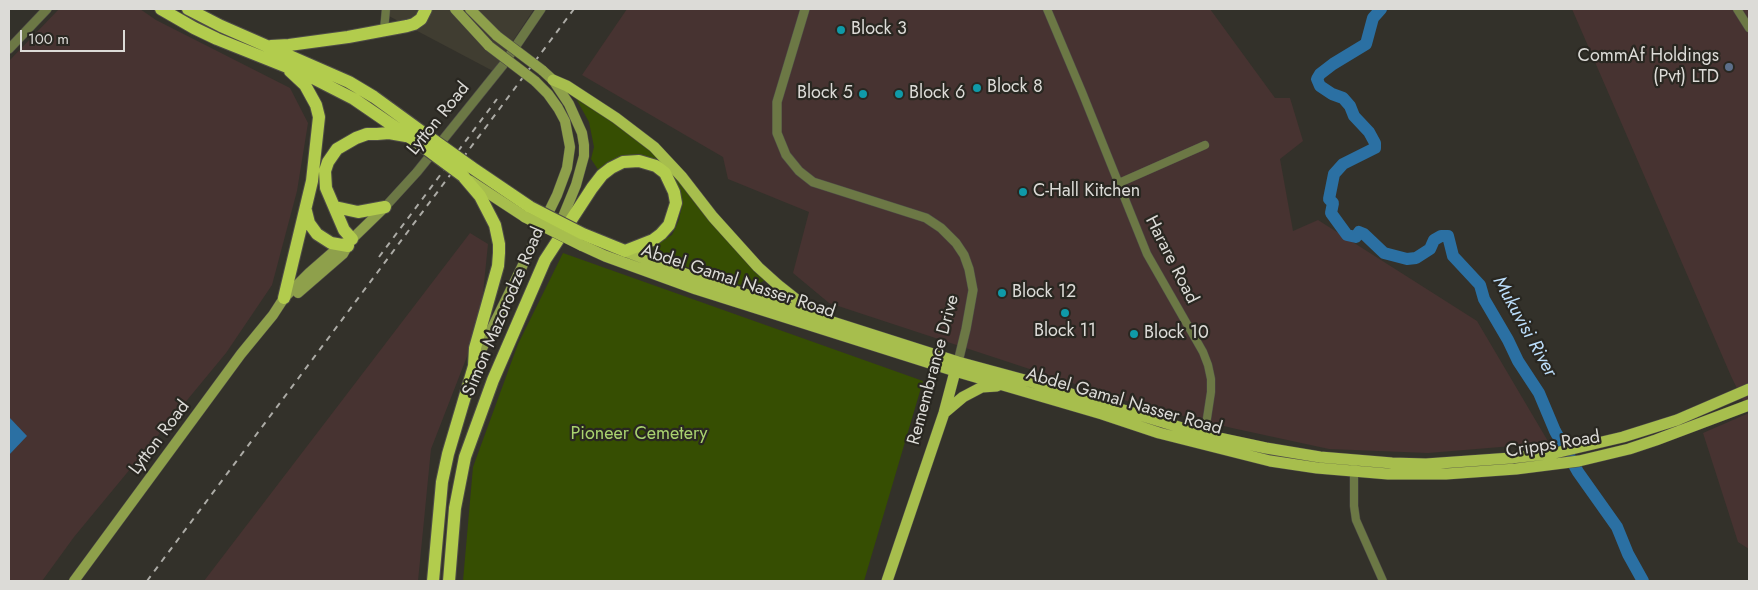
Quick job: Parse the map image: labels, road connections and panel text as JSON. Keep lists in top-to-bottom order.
{
  "streets": {
    "highway": ["Abdel Gamal Nasser Road", "Simon Mazorodze Road"],
    "main road": ["Lytton Road", "Remembrance Drive", "Cripps Road"],
    "street": ["Harare Road"]
  },
  "crossings": [
    ["Harare Road", "Abdel Gamal Nasser Road"],
    ["Abdel Gamal Nasser Road", "Remembrance Drive"],
    ["Abdel Gamal Nasser Road", "Cripps Road"]
  ],
  "water": ["Mukuvisi River"],
  "parks": ["Pioneer Cemetery"],
  "places": [
    "Block 3",
    "CommAf Holdings (Pvt) LTD",
    "Block 8",
    "Block 5",
    "Block 6",
    "C-Hall Kitchen",
    "Block 12",
    "Block 11",
    "Block 10"
  ],
  "scale_bar": "100 m"
}
